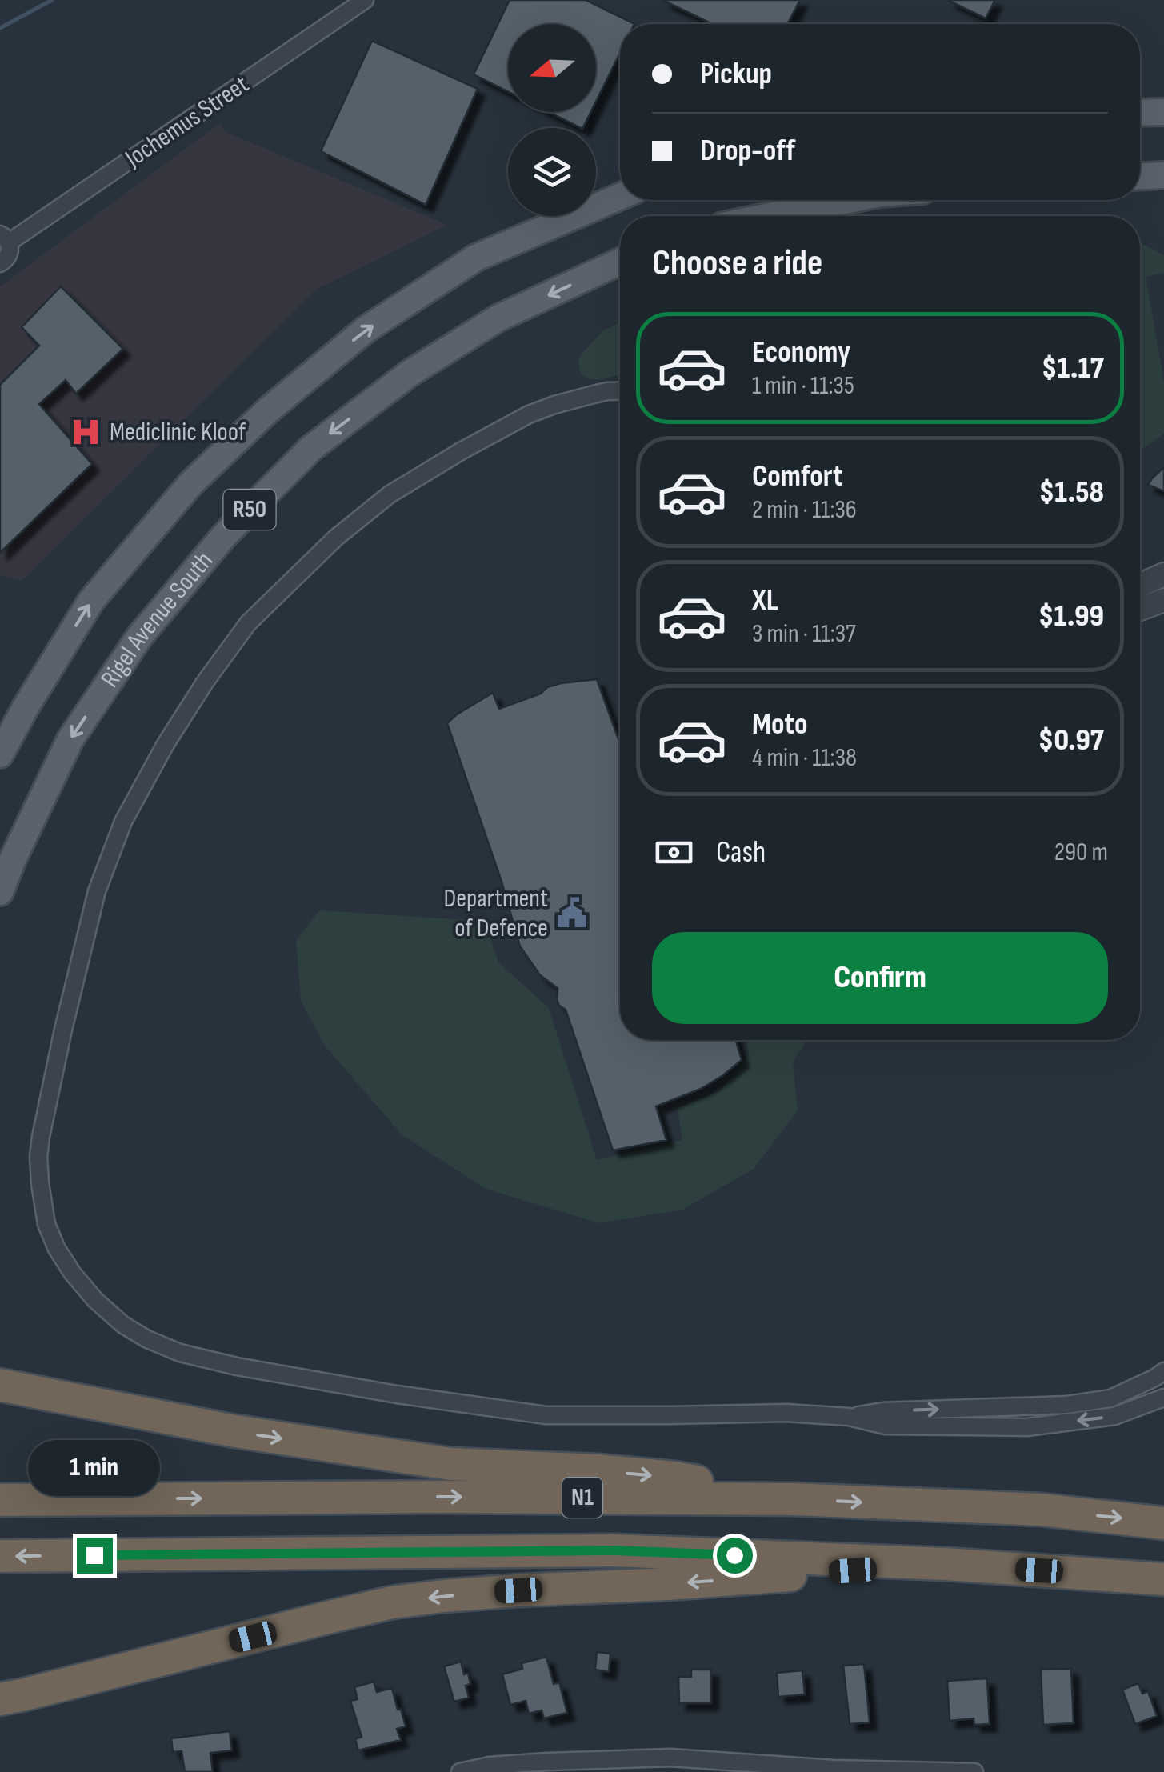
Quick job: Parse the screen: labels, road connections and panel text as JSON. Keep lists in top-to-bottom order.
{
  "streets": {
    "highway": ["N1"],
    "main road": ["R50", "Rigel Avenue South"],
    "street": ["Jochemus Street"]
  },
  "places": {
    "hospital": ["Mediclinic Kloof"],
    "public building": ["Department of Defence"]
  },
  "north": "left",
  "page": {
    "banner": ["Pickup", "Drop-off"],
    "heading": "Choose a ride",
    "list": [
      {
        "name": "Economy",
        "note": "1 min · 11:35",
        "value": "$1.17"
      },
      {
        "name": "Comfort",
        "note": "2 min · 11:36",
        "value": "$1.58"
      },
      {
        "name": "XL",
        "note": "3 min · 11:37",
        "value": "$1.99"
      },
      {
        "name": "Moto",
        "note": "4 min · 11:38",
        "value": "$0.97"
      }
    ],
    "pay": ["Cash", "290 m"],
    "buttons": "Confirm",
    "bubble": "1 min"
  }
}
